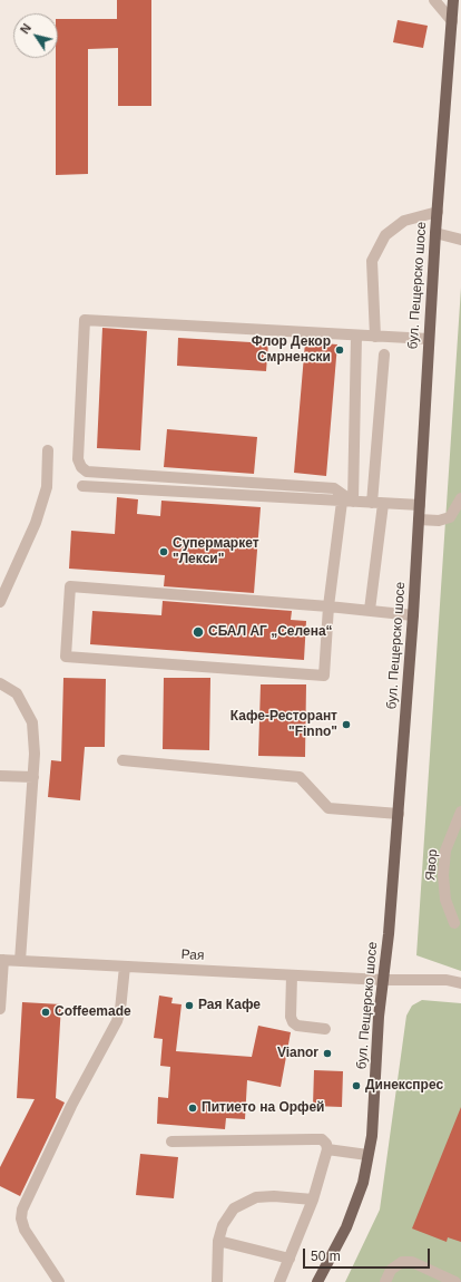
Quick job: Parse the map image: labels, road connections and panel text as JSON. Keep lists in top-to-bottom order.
{
  "streets": {
    "main road": ["бул. Пещерско шосе"],
    "street": ["Явор", "Рая"]
  },
  "crossings": [
    ["бул. Пещерско шосе", "Рая"]
  ],
  "places": [
    "Флор Декор Смрненски",
    "Супермаркет \"Лекси\"",
    "СБАЛ АГ „Селена“",
    "Кафе-Ресторант \"Finno\"",
    "Рая Кафе",
    "Coffeemade",
    "Vianor",
    "Динекспрес",
    "Питието на Орфей"
  ],
  "scale_bar": "50 m",
  "north": "top left"
}
